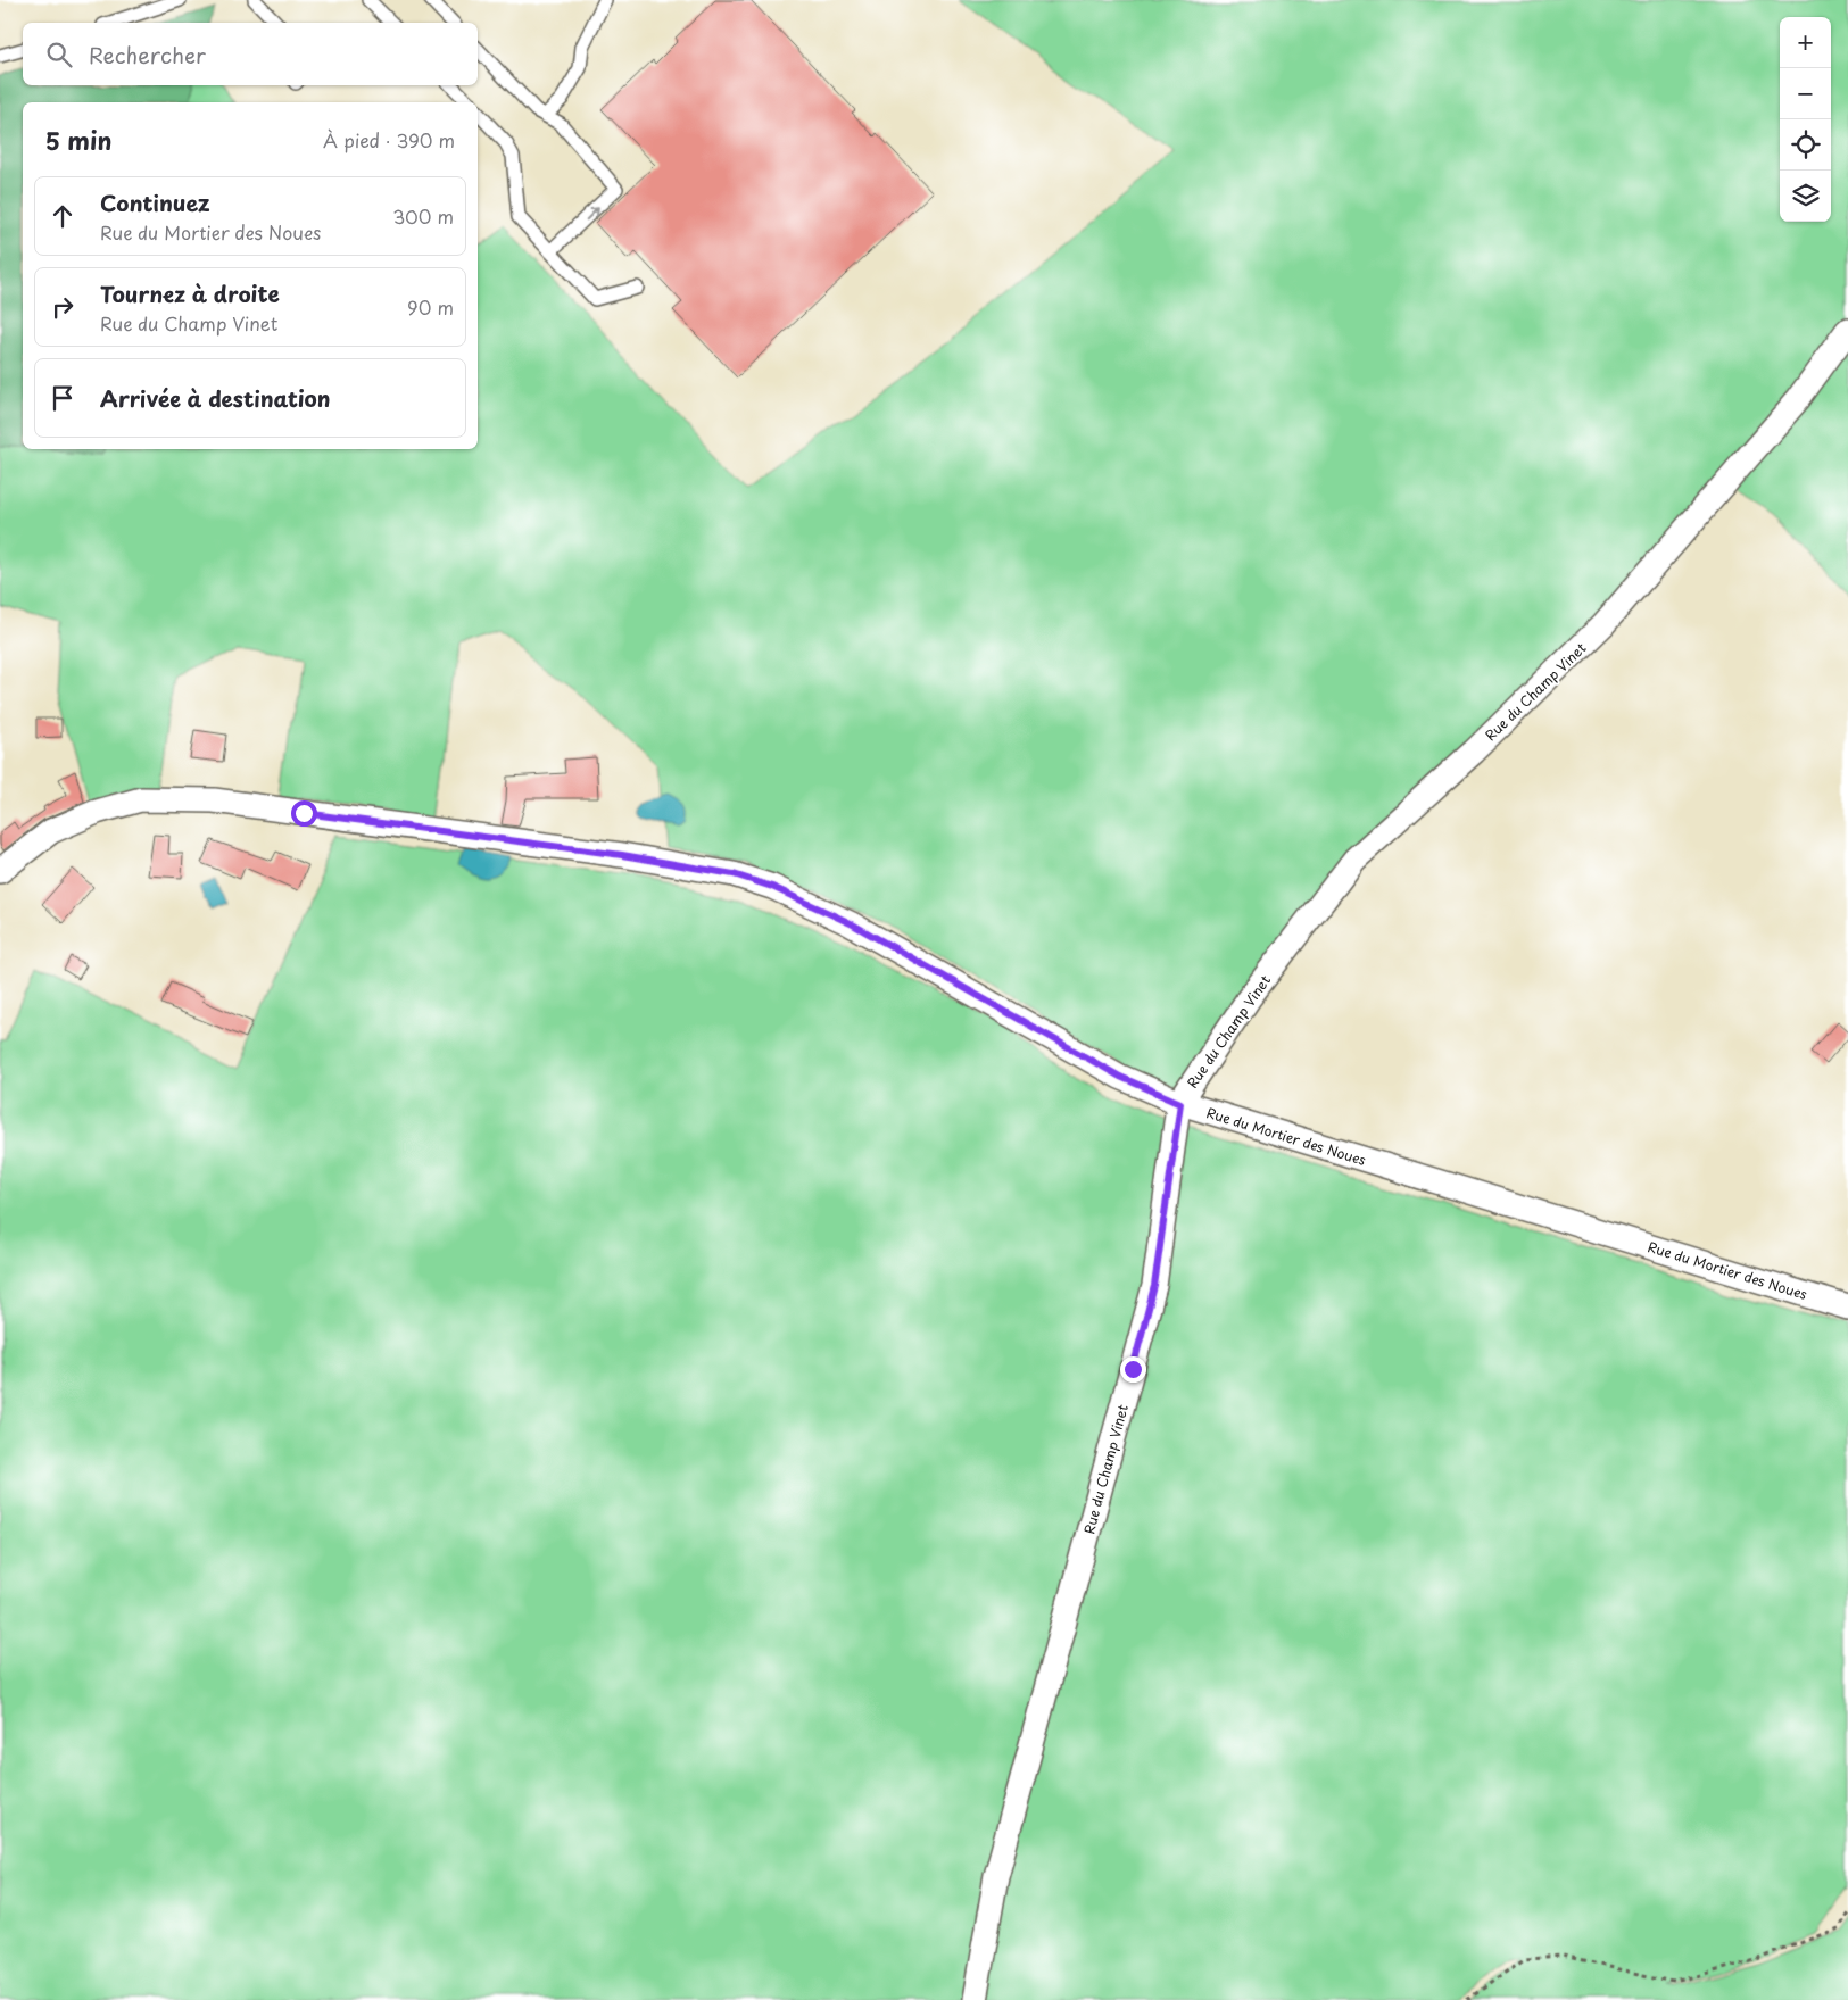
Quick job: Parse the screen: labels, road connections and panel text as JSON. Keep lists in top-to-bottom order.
{
  "streets": {
    "street": ["Rue du Champ Vinet", "Rue du Mortier des Noues"]
  },
  "crossings": [
    ["Rue du Champ Vinet", "Rue du Mortier des Noues"]
  ],
  "page": {
    "map_buttons": ["+", "−"],
    "search": "Rechercher",
    "heading": ["5 min", "À pied · 390 m"],
    "list": [
      ["Continuez", "Rue du Mortier des Noues", "300 m"],
      ["Tournez à droite", "Rue du Champ Vinet", "90 m"],
      "Arrivée à destination"
    ]
  }
}
